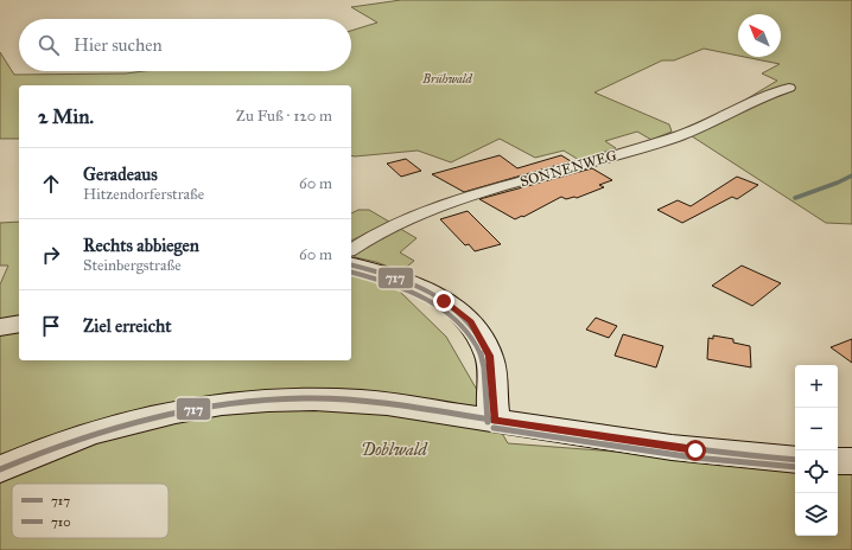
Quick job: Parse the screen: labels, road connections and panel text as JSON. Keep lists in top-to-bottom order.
{
  "streets": {
    "street": ["SONNENWEG"]
  },
  "parks": ["Brühwald", "Doblwald"],
  "lines": ["transit line 717", "transit line 710"],
  "legend": ["717", "710"],
  "north": "top left",
  "page": {
    "search": "Hier suchen",
    "heading": ["2 Min.", "Zu Fuß · 120 m"],
    "list": [
      ["Geradeaus", "Hitzendorferstraße", "60 m"],
      ["Rechts abbiegen", "Steinbergstraße", "60 m"],
      "Ziel erreicht"
    ],
    "map_buttons": ["+", "−"]
  }
}
